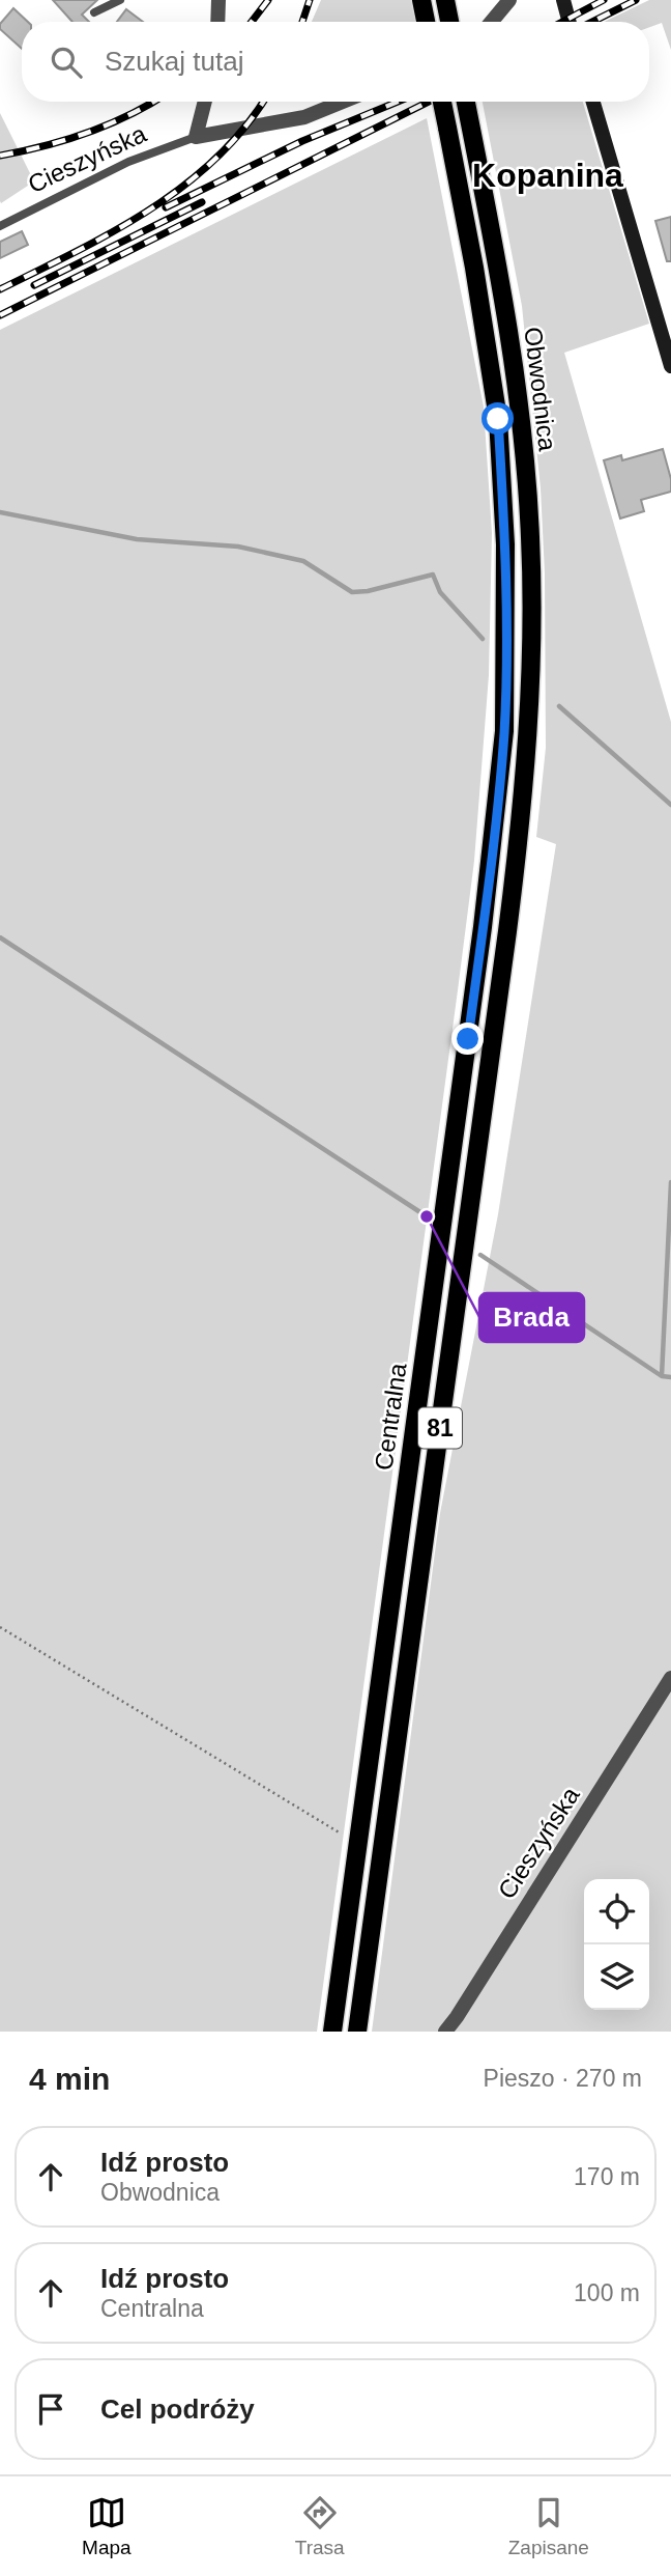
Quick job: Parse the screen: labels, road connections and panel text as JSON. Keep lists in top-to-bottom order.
{
  "streets": {
    "main road": ["Obwodnica", "Centralna", "81"],
    "street": ["Cieszyńska"]
  },
  "crossings": [
    ["Obwodnica", "Centralna"]
  ],
  "districts": ["Kopanina"],
  "places": ["Brada"],
  "page": {
    "search": "Szukaj tutaj",
    "heading": ["4 min", "Pieszo · 270 m"],
    "list": [
      ["Idź prosto", "Obwodnica", "170 m"],
      ["Idź prosto", "Centralna", "100 m"],
      "Cel podróży"
    ],
    "nav": ["Mapa", "Trasa", "Zapisane"]
  }
}
